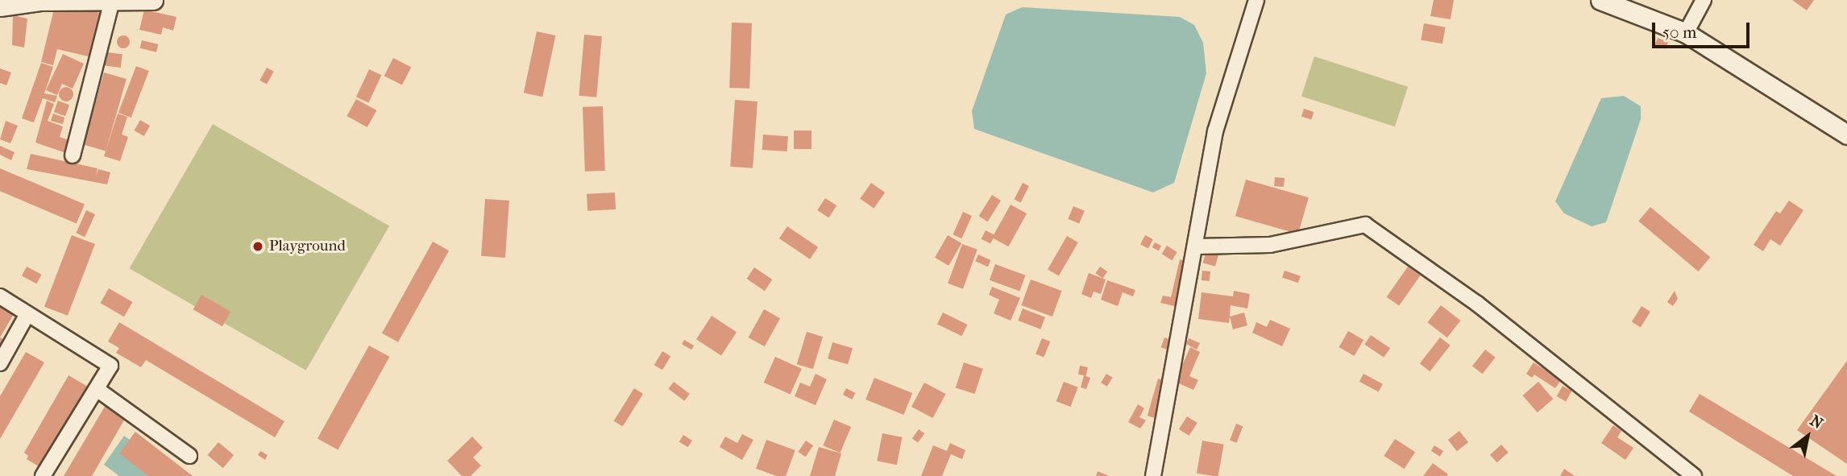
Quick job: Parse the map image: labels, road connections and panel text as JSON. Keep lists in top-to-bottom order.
{
  "places": ["Playground"],
  "scale_bar": "50 m",
  "north": "top right"
}
